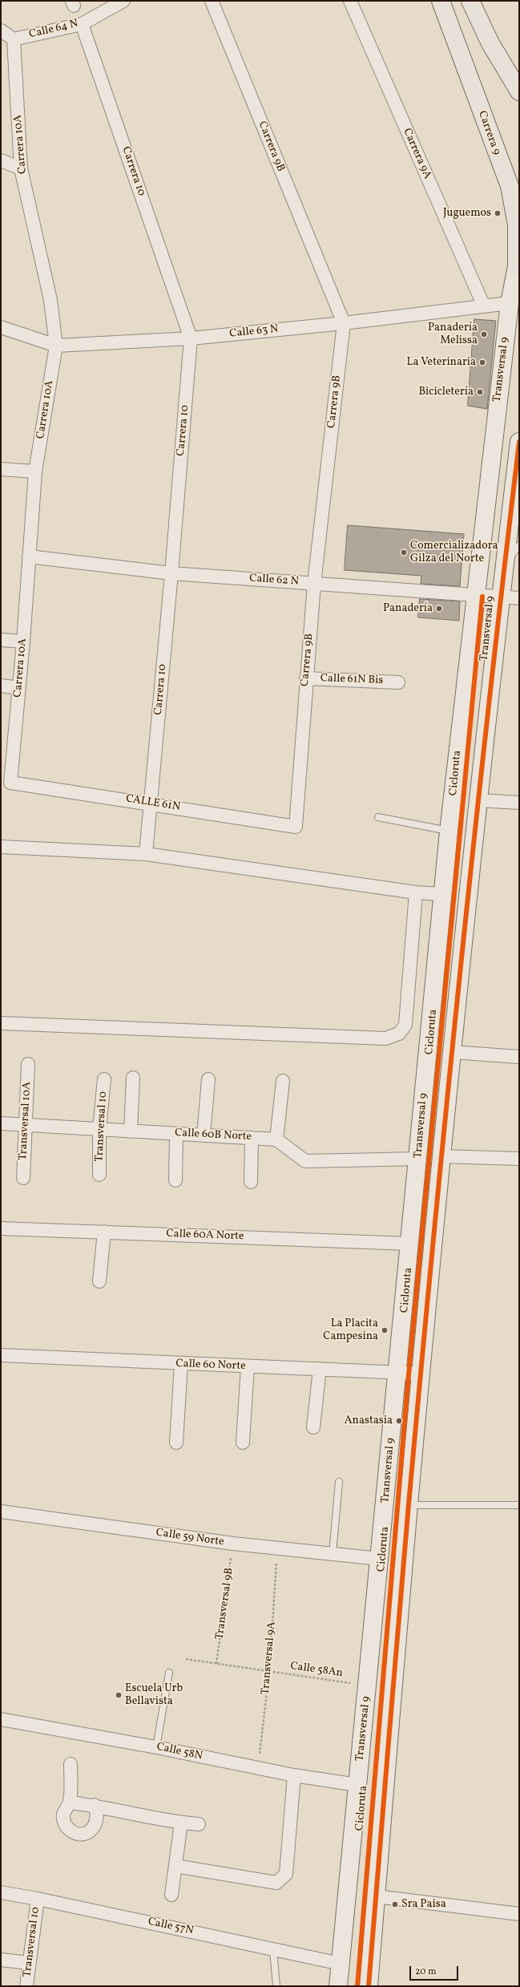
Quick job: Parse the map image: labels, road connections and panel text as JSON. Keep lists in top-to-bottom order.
{
  "streets": {
    "main road": ["Carrera 9", "Transversal 9"],
    "street": [
      "Calle 64 N",
      "Carrera 10A",
      "Carrera 9B",
      "Carrera 9A",
      "Carrera 10",
      "Calle 63 N",
      "Calle 62 N",
      "Calle 61N Bis",
      "CALLE 61N",
      "Transversal 10A",
      "Transversal 10",
      "Calle 60B Norte",
      "Calle 60A Norte",
      "Calle 60 Norte",
      "Calle 59 Norte",
      "Calle 58N",
      "Calle 57N"
    ],
    "path": ["Transversal 9B", "Transversal 9A", "Calle 58An"],
    "cycle path": ["Cicloruta"]
  },
  "crossings": [
    ["Calle 64 N", "Carrera 10A"],
    ["Calle 64 N", "Carrera 10"],
    ["Carrera 9", "Transversal 9"],
    ["Carrera 10A", "Calle 63 N"],
    ["Carrera 10A", "Calle 62 N"],
    ["Carrera 10A", "CALLE 61N"],
    ["Carrera 9B", "Calle 63 N"],
    ["Carrera 9B", "Calle 62 N"],
    ["Carrera 9B", "Calle 61N Bis"],
    ["Carrera 9B", "CALLE 61N"],
    ["Carrera 9A", "Calle 63 N"],
    ["Carrera 10", "Calle 63 N"],
    ["Carrera 10", "Calle 62 N"],
    ["Carrera 10", "CALLE 61N"],
    ["Calle 63 N", "Transversal 9"],
    ["Transversal 9", "Calle 62 N"],
    ["Transversal 9", "Calle 60A Norte"],
    ["Transversal 9", "Calle 60 Norte"],
    ["Transversal 9", "Calle 59 Norte"],
    ["Transversal 9", "Calle 58An"],
    ["Transversal 9", "Calle 58N"],
    ["Transversal 9", "Calle 57N"],
    ["Transversal 10A", "Calle 60B Norte"],
    ["Transversal 10", "Calle 60B Norte"],
    ["Transversal 10", "Calle 57N"],
    ["Calle 59 Norte", "Transversal 9B"],
    ["Calle 59 Norte", "Transversal 9A"],
    ["Transversal 9B", "Calle 58An"],
    ["Transversal 9A", "Calle 58An"],
    ["Transversal 9A", "Calle 58N"]
  ],
  "places": [
    "Juguemos",
    "Panadería Melissa",
    "La Veterinaria",
    "Bicicletería",
    "Comercializadora Gilza del Norte",
    "Panadería",
    "La Placita Campesina",
    "Anastasia",
    "Escuela Urb Bellavista",
    "Sra Paisa"
  ],
  "scale_bar": "20 m"
}
